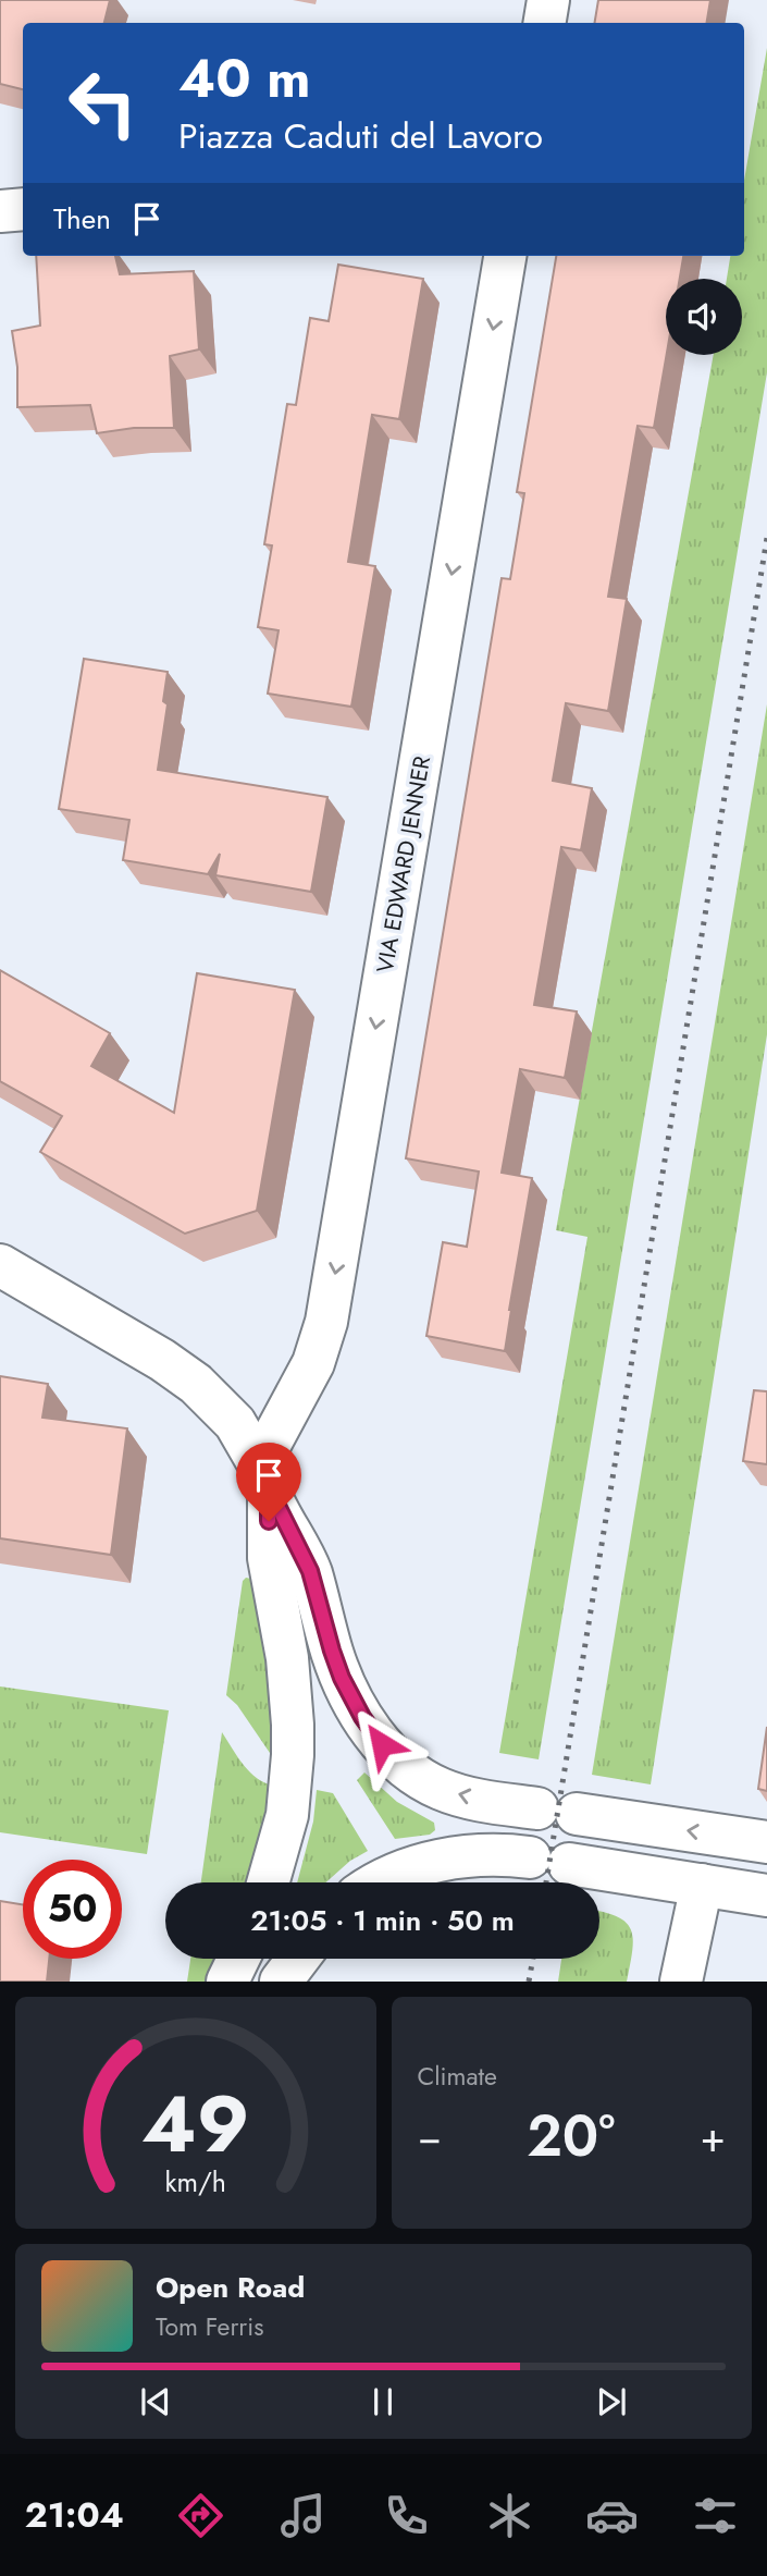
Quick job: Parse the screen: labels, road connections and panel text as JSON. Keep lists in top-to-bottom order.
{
  "streets": {
    "main road": ["VIA EDWARD JENNER"]
  },
  "one_way": ["VIA EDWARD JENNER"],
  "page": {
    "turn": ["40 m", "Piazza Caduti del Lavoro"],
    "then": "Then",
    "limit": "50",
    "trip": "21:05 · 1 min · 50 m",
    "tile": "Climate",
    "heat": ["−", "20°", "+"],
    "song": ["Open Road", "Tom Ferris"],
    "tabs": "21:04",
    "gauge": ["49", "km/h"]
  }
}
